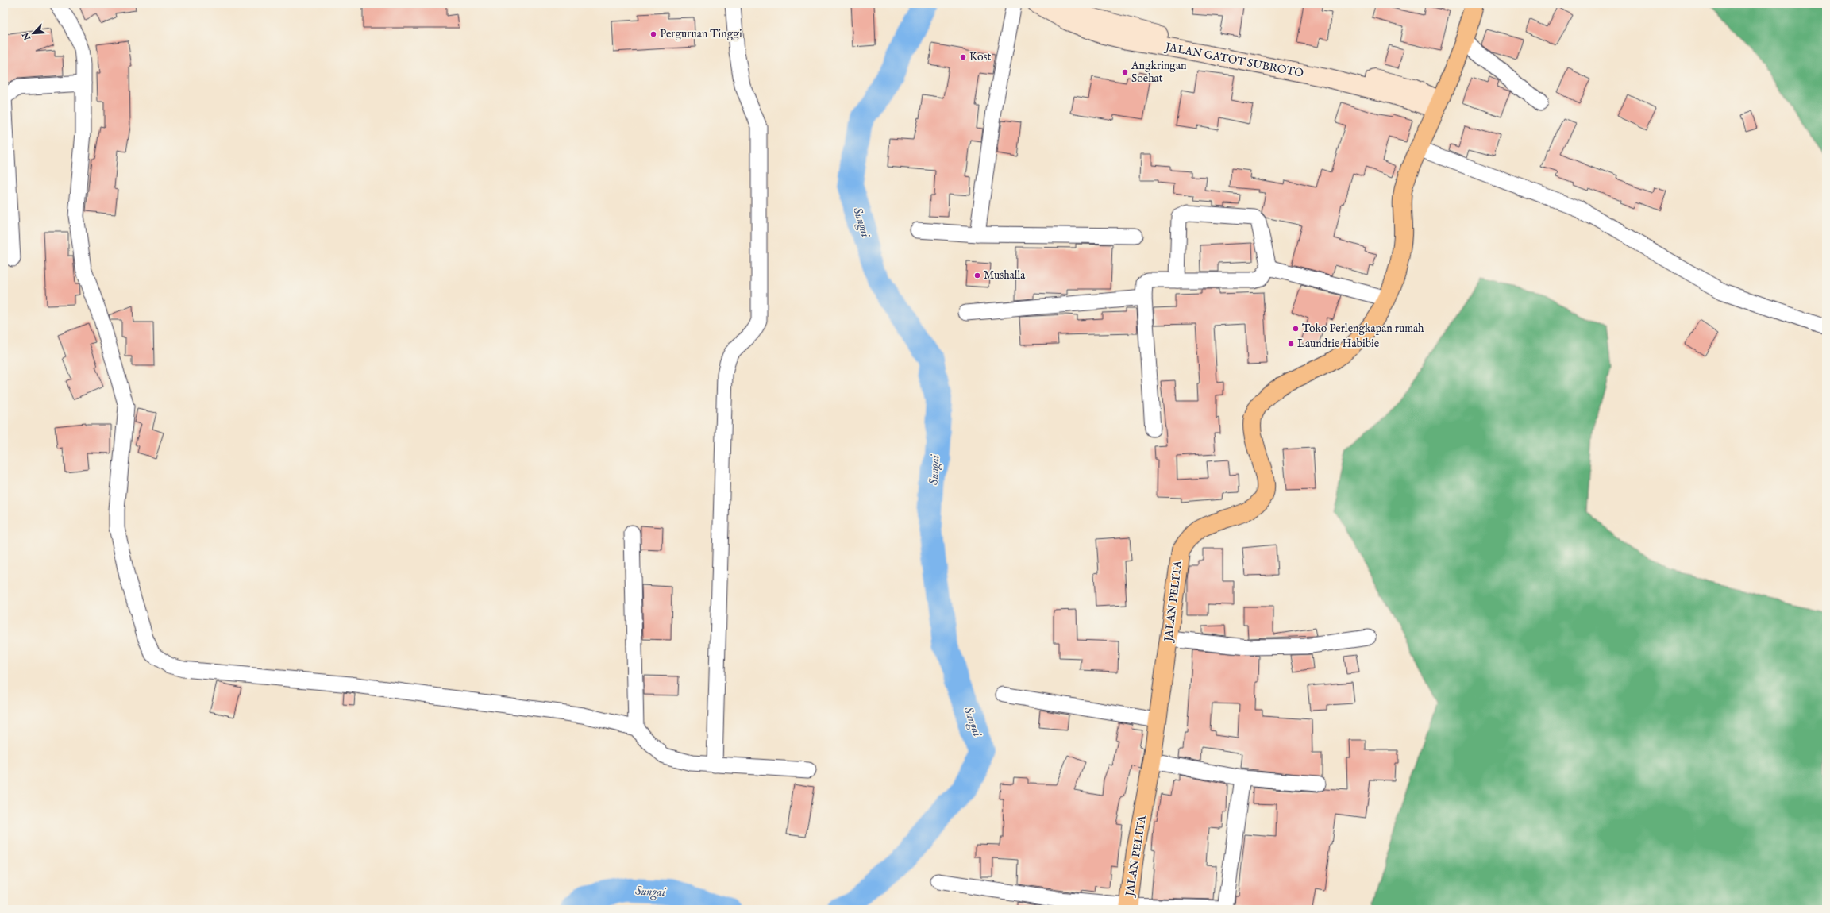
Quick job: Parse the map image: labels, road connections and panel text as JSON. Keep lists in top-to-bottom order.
{
  "streets": {
    "highway": ["JALAN PELITA"],
    "street": ["JALAN GATOT SUBROTO"]
  },
  "crossings": [
    ["JALAN GATOT SUBROTO", "JALAN PELITA"]
  ],
  "water": ["Sungai"],
  "places": [
    "Perguruan Tinggi",
    "Kost",
    "Angkringan Soehat",
    "Mushalla",
    "Toko Perlengkapan rumah",
    "Laundrie Habibie"
  ],
  "north": "bottom left"
}
